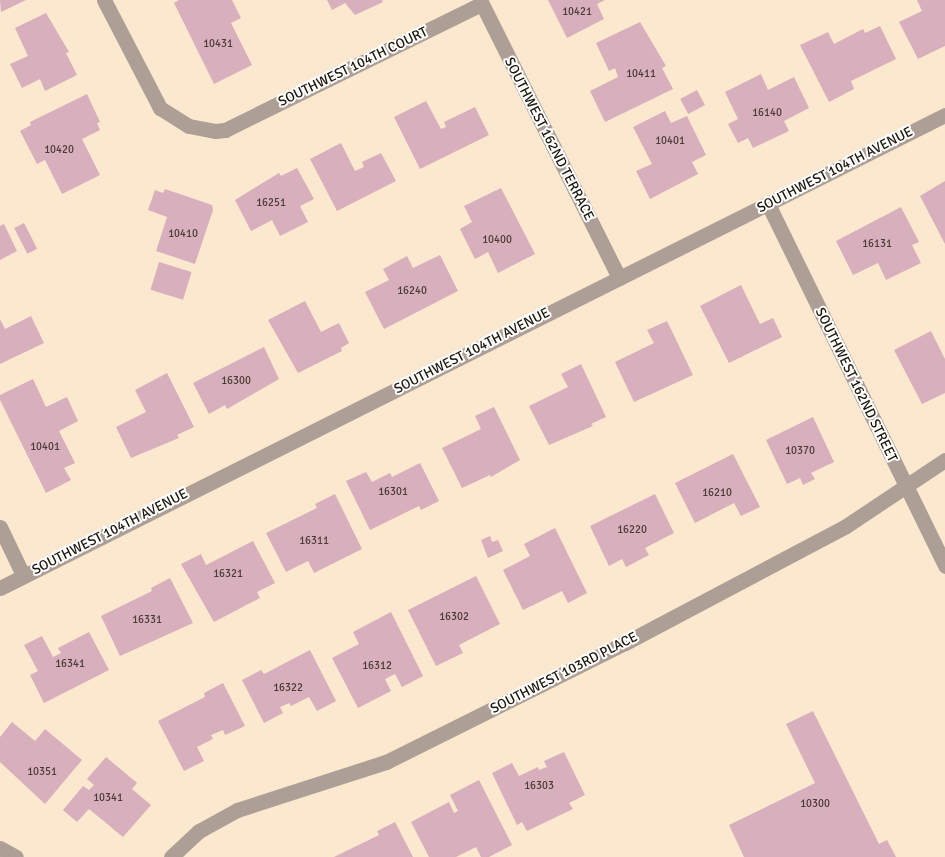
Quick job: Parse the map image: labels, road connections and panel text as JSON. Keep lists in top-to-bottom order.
{
  "streets": {
    "street": [
      "SOUTHWEST 104TH COURT",
      "SOUTHWEST 162ND TERRACE",
      "SOUTHWEST 104TH AVENUE",
      "SOUTHWEST 162ND STREET",
      "SOUTHWEST 103RD PLACE"
    ]
  },
  "crossings": [
    ["SOUTHWEST 104TH COURT", "SOUTHWEST 162ND TERRACE"],
    ["SOUTHWEST 162ND TERRACE", "SOUTHWEST 104TH AVENUE"],
    ["SOUTHWEST 104TH AVENUE", "SOUTHWEST 162ND STREET"],
    ["SOUTHWEST 162ND STREET", "SOUTHWEST 103RD PLACE"]
  ],
  "house_numbers": [
    "10421",
    "10431",
    "10411",
    "16140",
    "10401",
    "10420",
    "16251",
    "10410",
    "10400",
    "16131",
    "16240",
    "16300",
    "10401",
    "10370",
    "16301",
    "16210",
    "16220",
    "16311",
    "16321",
    "16302",
    "16331",
    "16341",
    "16312",
    "16322",
    "10351",
    "16303",
    "10341",
    "10300"
  ]
}
